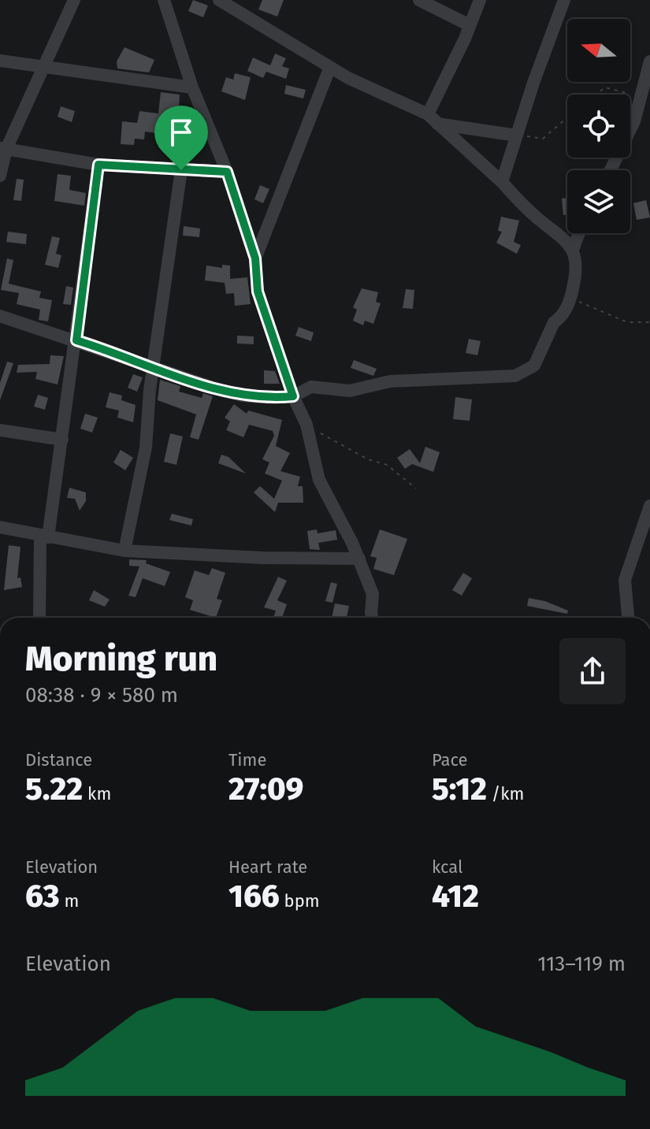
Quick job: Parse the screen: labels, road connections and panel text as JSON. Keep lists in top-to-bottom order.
{
  "north": "left",
  "page": {
    "heading": ["Morning run", "08:38 · 9 × 580 m"],
    "stats": [
      ["Distance", "5.22 km"],
      ["Time", "27:09"],
      ["Pace", "5:12 /km"],
      ["Elevation", "63 m"],
      ["Heart rate", "166 bpm"],
      ["kcal", "412"]
    ],
    "chart": ["Elevation", "113–119 m"]
  }
}
